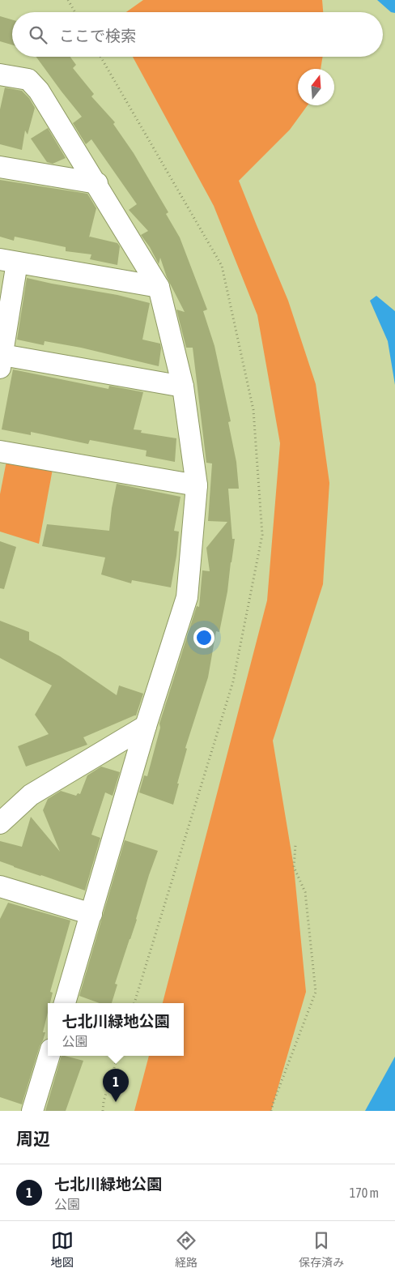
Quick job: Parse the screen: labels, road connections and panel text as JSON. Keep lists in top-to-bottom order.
{
  "north": "top",
  "page": {
    "search": "ここで検索",
    "popup": ["七北川緑地公園", "公園"],
    "pins": "1",
    "heading": "周辺",
    "list": [
      {
        "mark": "1",
        "name": "七北川緑地公園",
        "note": "公園",
        "value": "170 m"
      }
    ],
    "nav": ["地図", "経路", "保存済み"]
  }
}
